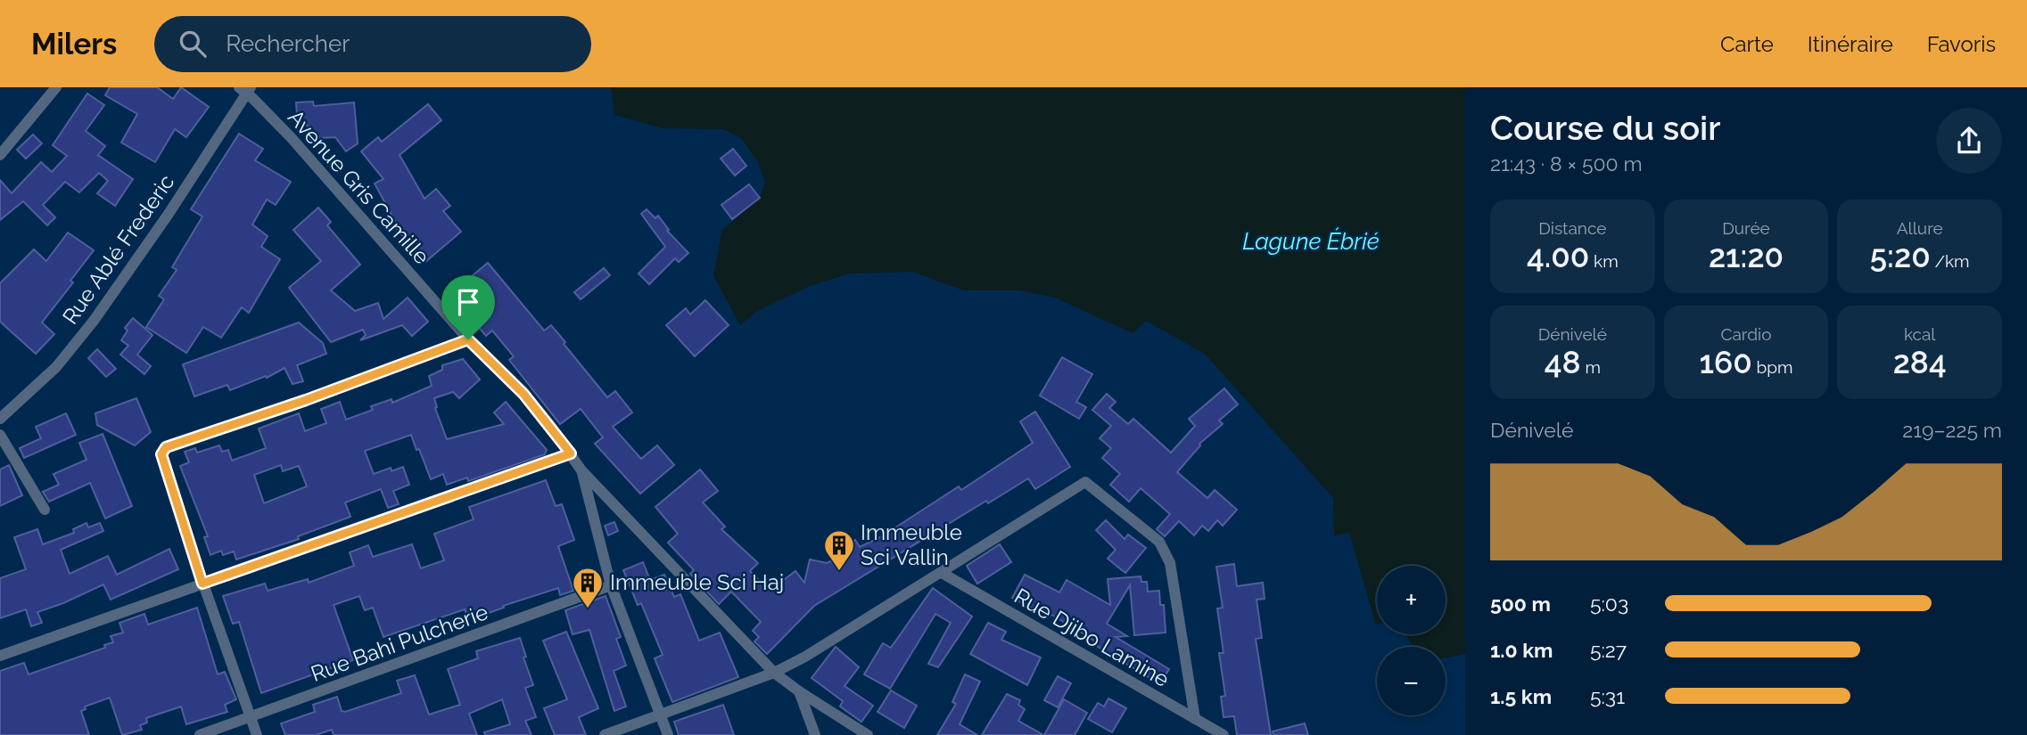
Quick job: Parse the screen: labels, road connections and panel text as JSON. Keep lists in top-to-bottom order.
{
  "streets": {
    "street": [
      "Avenue Gris Camille",
      "Rue Ablé Frederic",
      "Rue Djibo Lamine",
      "Rue Bahi Pulcherie"
    ]
  },
  "crossings": [
    ["Avenue Gris Camille", "Rue Ablé Frederic"]
  ],
  "water": ["Lagune Ébrié"],
  "places": {
    "building": ["Immeuble Sci Vallin", "Immeuble Sci Haj"]
  },
  "page": {
    "header": "Milers",
    "search": "Rechercher",
    "nav": ["Carte", "Itinéraire", "Favoris"],
    "heading": ["Course du soir", "21:43 · 8 × 500 m"],
    "stats": [
      ["Distance", "4.00 km"],
      ["Durée", "21:20"],
      ["Allure", "5:20 /km"],
      ["Dénivelé", "48 m"],
      ["Cardio", "160 bpm"],
      ["kcal", "284"]
    ],
    "chart": ["Dénivelé", "219–225 m"],
    "map_buttons": ["+", "−"],
    "list": [
      {
        "name": "500 m",
        "note": "5:03"
      },
      {
        "name": "1.0 km",
        "note": "5:27"
      },
      {
        "name": "1.5 km",
        "note": "5:31"
      }
    ]
  }
}
